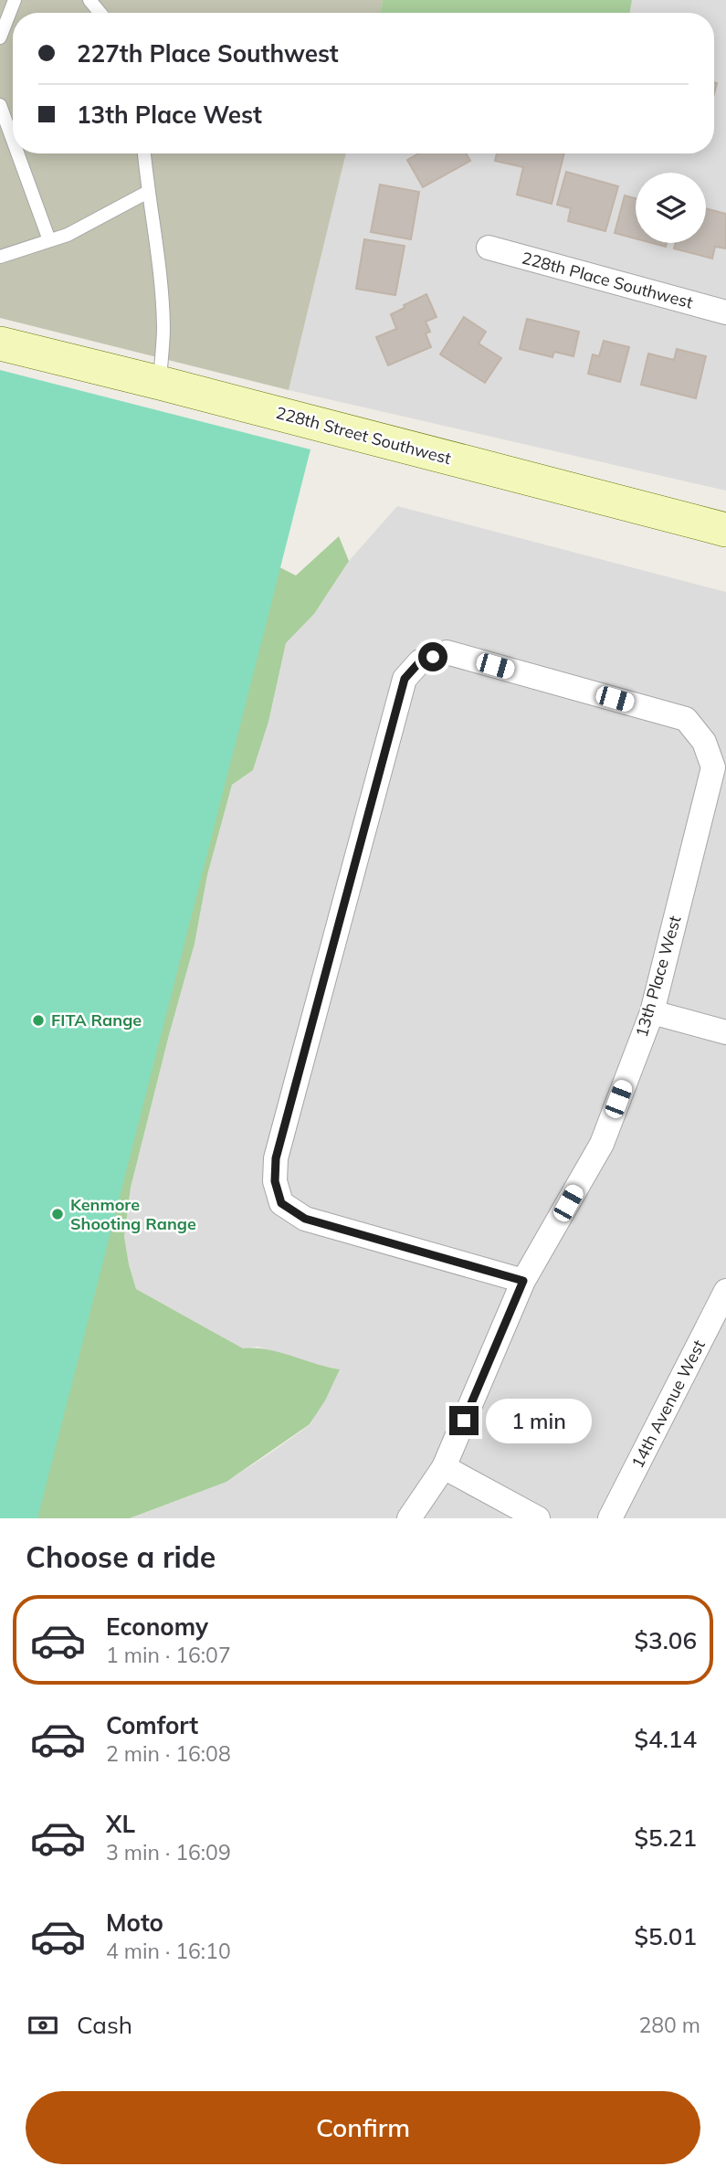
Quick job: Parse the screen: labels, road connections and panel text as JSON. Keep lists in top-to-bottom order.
{
  "streets": {
    "main road": ["228th Street Southwest"],
    "street": ["228th Place Southwest", "13th Place West", "14th Avenue West"]
  },
  "places": ["FITA Range", "Kenmore Shooting Range"],
  "page": {
    "banner": ["227th Place Southwest", "13th Place West"],
    "bubble": "1 min",
    "heading": "Choose a ride",
    "list": [
      {
        "name": "Economy",
        "note": "1 min · 16:07",
        "value": "$3.06"
      },
      {
        "name": "Comfort",
        "note": "2 min · 16:08",
        "value": "$4.14"
      },
      {
        "name": "XL",
        "note": "3 min · 16:09",
        "value": "$5.21"
      },
      {
        "name": "Moto",
        "note": "4 min · 16:10",
        "value": "$5.01"
      }
    ],
    "pay": ["Cash", "280 m"],
    "buttons": "Confirm"
  }
}
